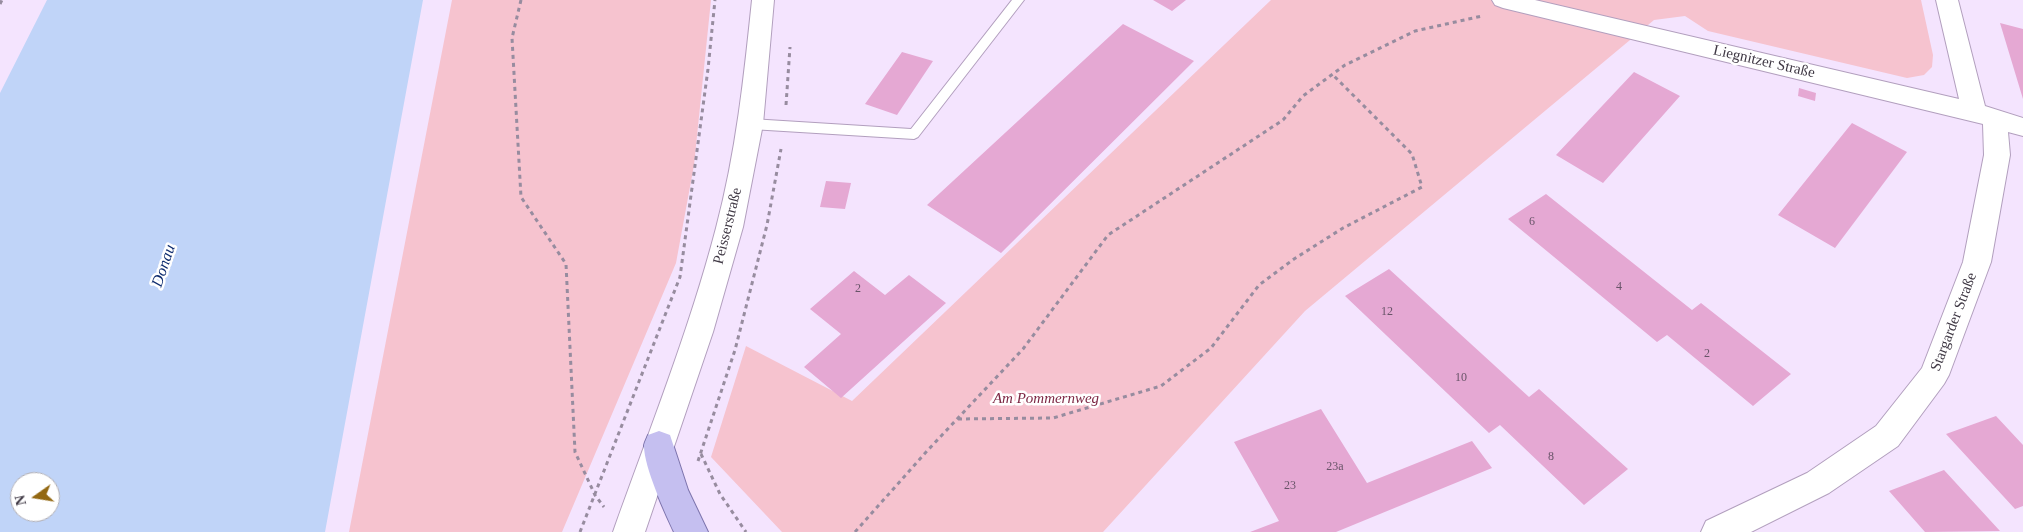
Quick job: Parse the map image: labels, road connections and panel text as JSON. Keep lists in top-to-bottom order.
{
  "streets": {
    "street": ["Liegnitzer Straße", "Peisserstraße", "Stargarder Straße"]
  },
  "crossings": [
    ["Liegnitzer Straße", "Stargarder Straße"]
  ],
  "water": ["Donau"],
  "parks": ["Am Pommernweg"],
  "house_numbers": [
    "6",
    "4",
    "2",
    "12",
    "2",
    "10",
    "8",
    "23a",
    "23"
  ],
  "north": "left"
}
